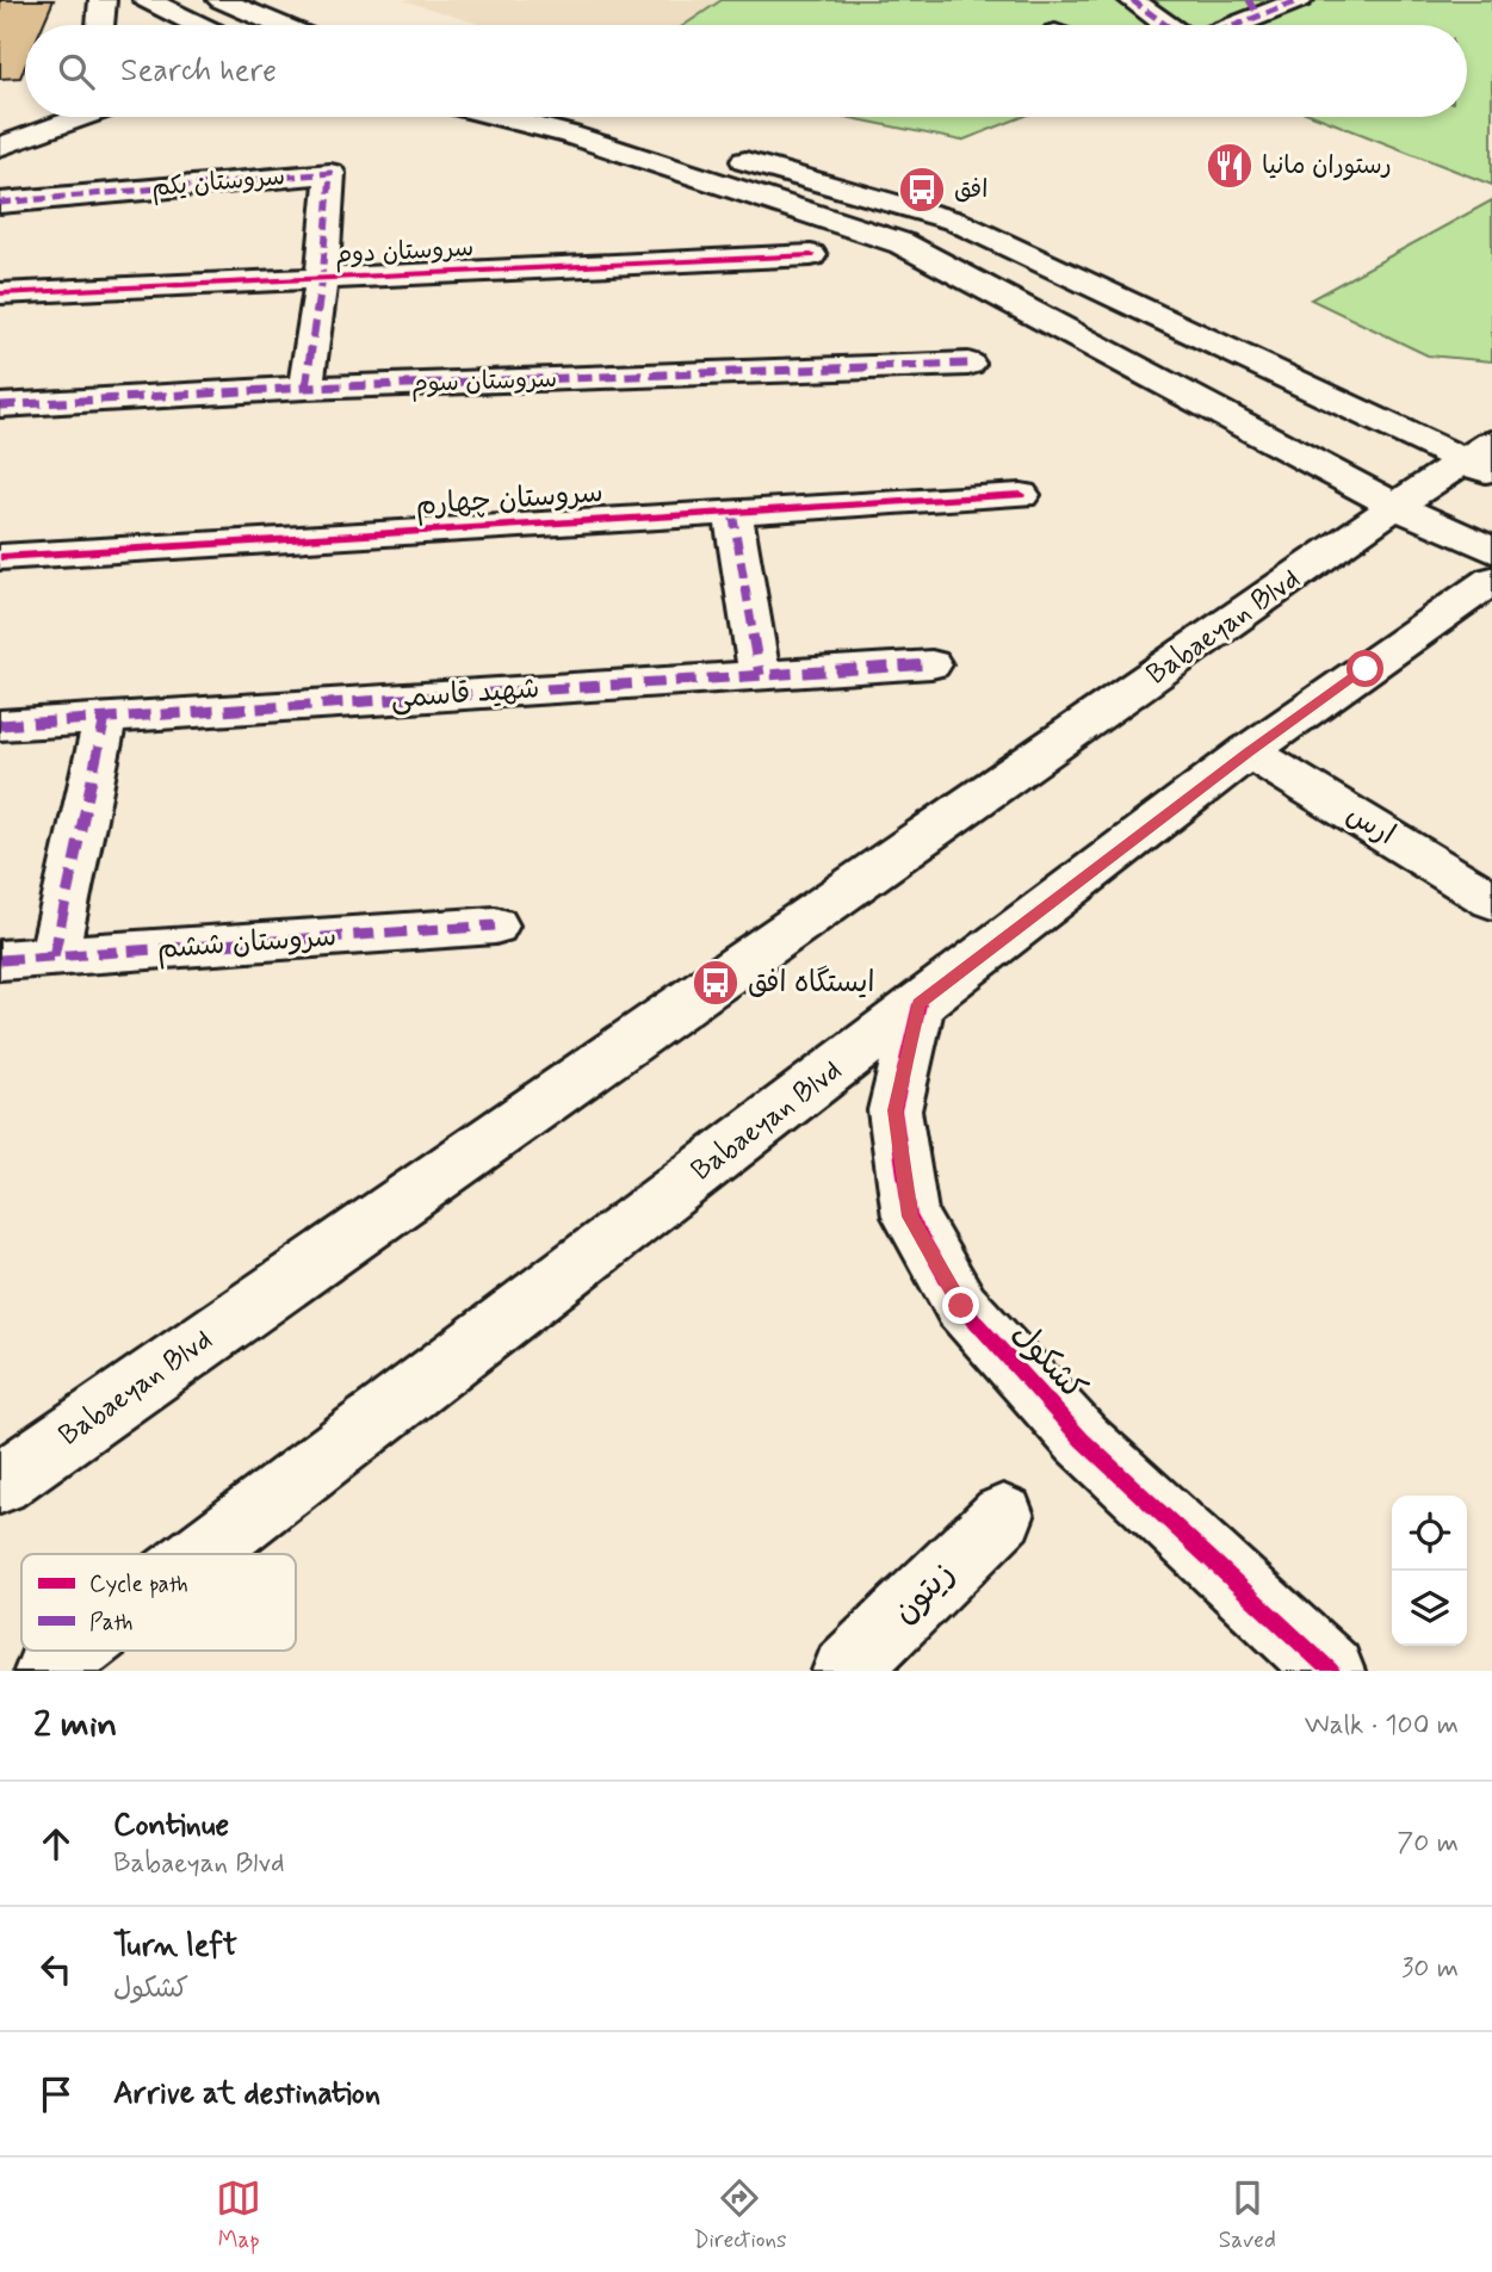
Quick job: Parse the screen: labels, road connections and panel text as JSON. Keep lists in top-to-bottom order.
{
  "streets": {
    "street": [
      "سروستان یکم",
      "سروستان دوم",
      "سروستان سوم",
      "سروستان چهارم",
      "Babaeyan Blvd",
      "شهید قاسمی",
      "ارس",
      "سروستان ششم",
      "کشکول",
      "زیتون"
    ]
  },
  "crossings": [
    ["سروستان یکم", "سروستان دوم"],
    ["Babaeyan Blvd", "ارس"],
    ["Babaeyan Blvd", "کشکول"]
  ],
  "places": {
    "restaurant": ["رستوران مانیا"],
    "bus stop": ["افق", "ایستگاه افق"]
  },
  "legend": ["Cycle path", "Path"],
  "page": {
    "search": "Search here",
    "heading": ["2 min", "Walk · 100 m"],
    "list": [
      ["Continue", "Babaeyan Blvd", "70 m"],
      ["Turn left", "کشکول", "30 m"],
      "Arrive at destination"
    ],
    "nav": ["Map", "Directions", "Saved"]
  }
}
